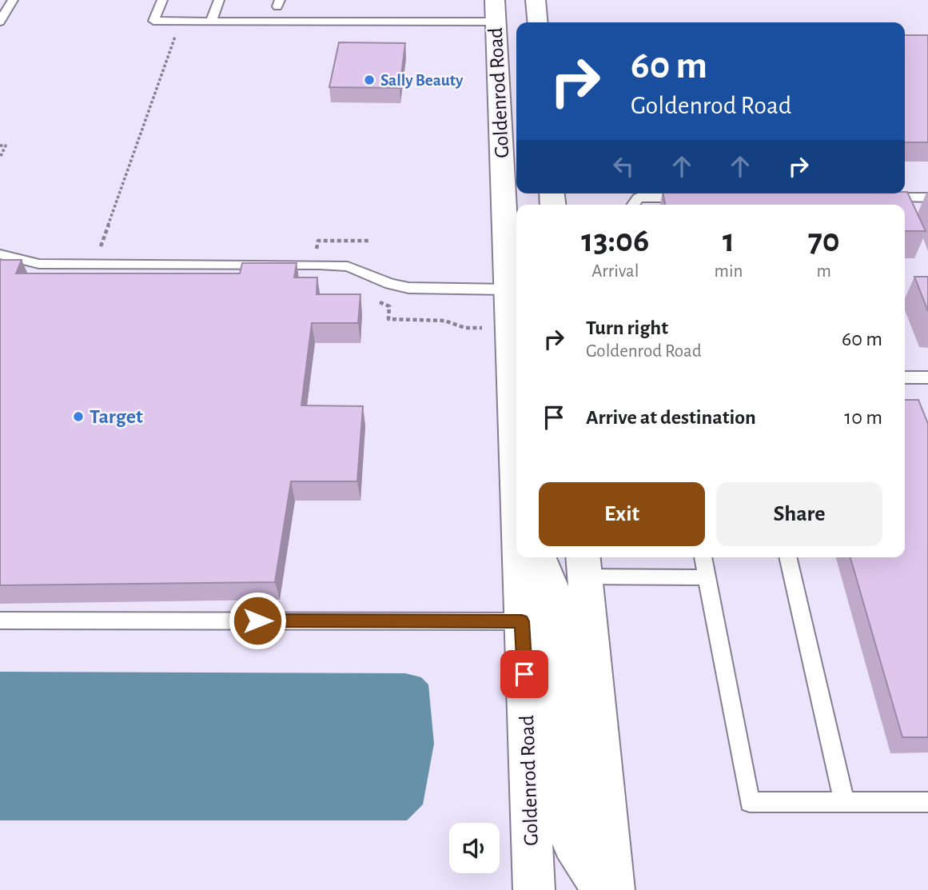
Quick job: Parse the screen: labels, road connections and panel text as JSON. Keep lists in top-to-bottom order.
{
  "streets": {
    "main road": ["Goldenrod Road"]
  },
  "places": ["Sally Beauty", "Target"],
  "page": {
    "turn": ["60 m", "Goldenrod Road"],
    "eta": [
      "13:06",
      "Arrival",
      "1",
      "min",
      "70",
      "m"
    ],
    "list": [
      {
        "name": "Turn right",
        "note": "Goldenrod Road",
        "value": "60 m"
      },
      {
        "name": "Arrive at destination",
        "value": "10 m"
      }
    ],
    "buttons": ["Exit", "Share"]
  }
}
